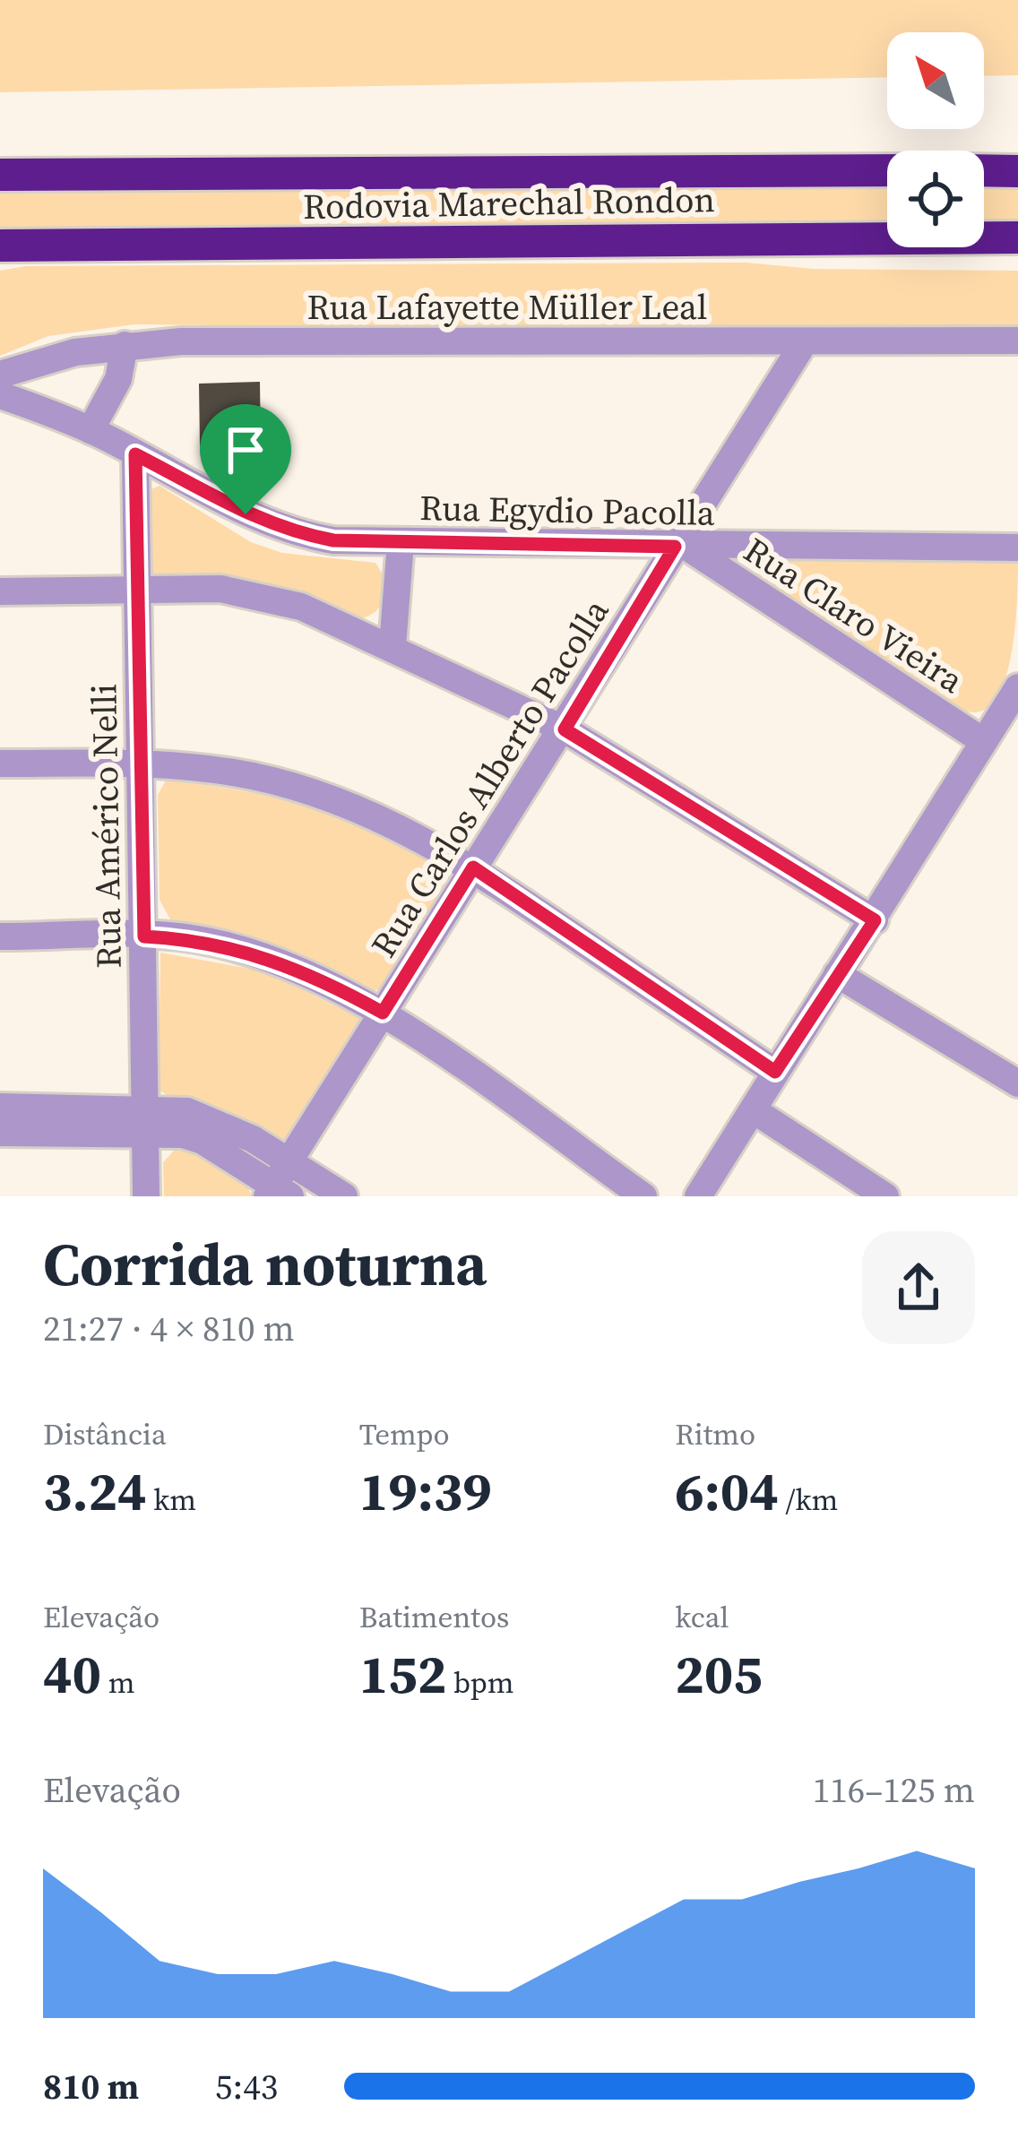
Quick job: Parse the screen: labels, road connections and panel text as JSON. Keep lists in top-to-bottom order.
{
  "streets": {
    "highway": ["Rodovia Marechal Rondon"],
    "street": [
      "Rua Lafayette Müller Leal",
      "Rua Egydio Pacolla",
      "Rua Claro Vieira",
      "Rua Carlos Alberto Pacolla",
      "Rua Américo Nelli"
    ]
  },
  "crossings": [
    ["Rua Lafayette Müller Leal", "Rua Carlos Alberto Pacolla"],
    ["Rua Egydio Pacolla", "Rua Claro Vieira"],
    ["Rua Egydio Pacolla", "Rua Carlos Alberto Pacolla"],
    ["Rua Egydio Pacolla", "Rua Américo Nelli"],
    ["Rua Claro Vieira", "Rua Carlos Alberto Pacolla"]
  ],
  "north": "top left",
  "page": {
    "heading": ["Corrida noturna", "21:27 · 4 × 810 m"],
    "stats": [
      ["Distância", "3.24 km"],
      ["Tempo", "19:39"],
      ["Ritmo", "6:04 /km"],
      ["Elevação", "40 m"],
      ["Batimentos", "152 bpm"],
      ["kcal", "205"]
    ],
    "chart": ["Elevação", "116–125 m"],
    "list": [
      {
        "name": "810 m",
        "note": "5:43"
      }
    ]
  }
}
